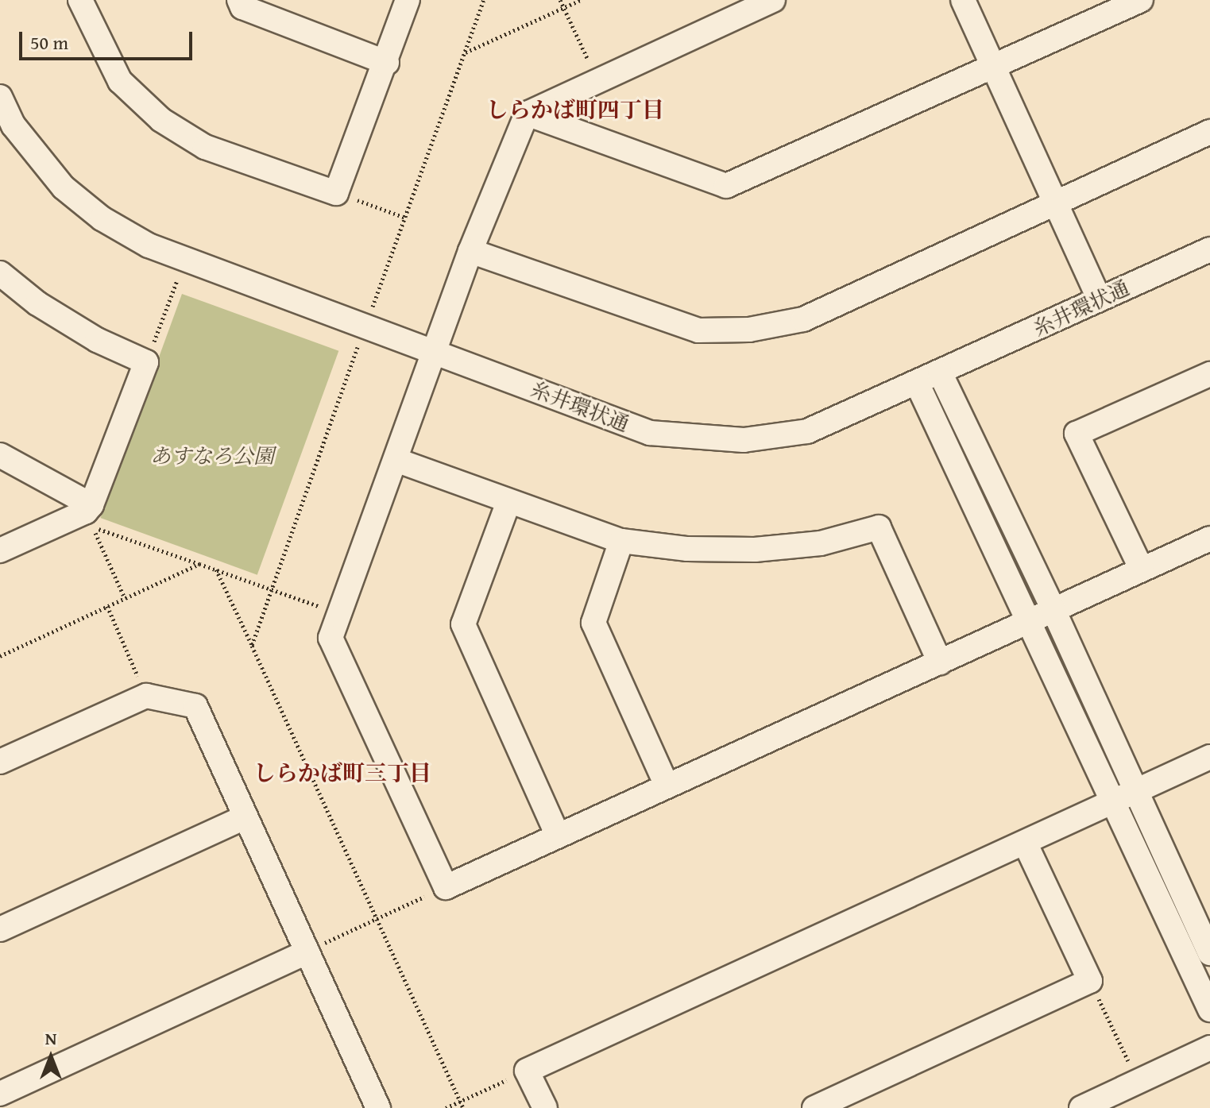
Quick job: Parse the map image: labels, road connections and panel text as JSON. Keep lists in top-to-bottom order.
{
  "streets": {
    "street": ["糸井環状通"]
  },
  "districts": ["しらかば町四丁目", "しらかば町三丁目"],
  "parks": ["あすなろ公園"],
  "scale_bar": "50 m",
  "north": "top"
}
